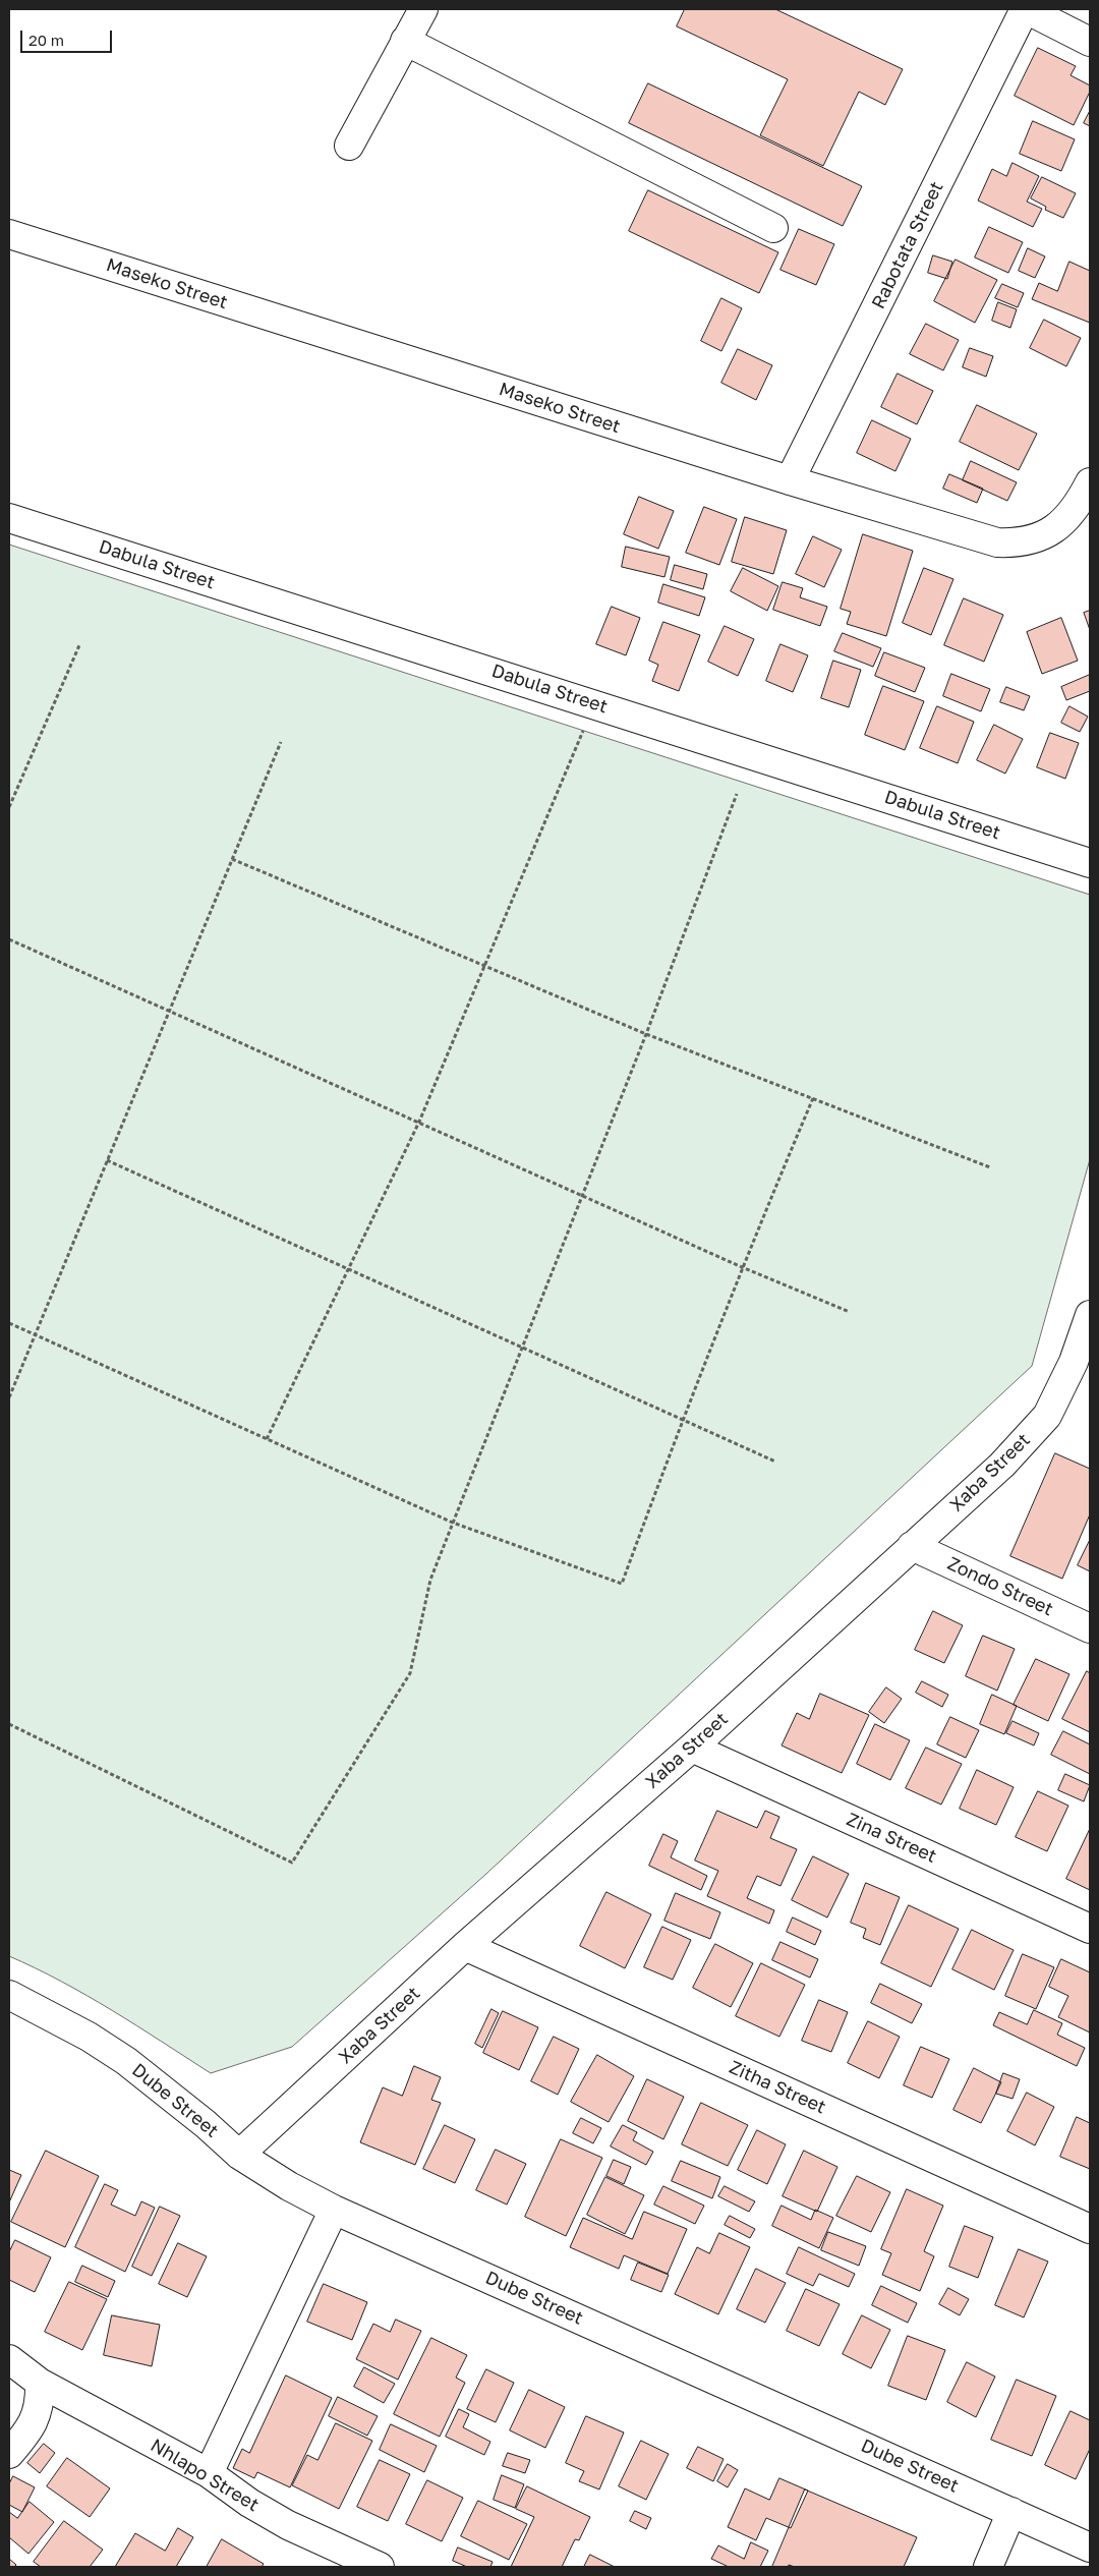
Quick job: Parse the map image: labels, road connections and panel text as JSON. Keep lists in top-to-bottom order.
{
  "streets": {
    "street": [
      "Rabotata Street",
      "Maseko Street",
      "Dabula Street",
      "Xaba Street",
      "Zondo Street",
      "Zina Street",
      "Zitha Street",
      "Dube Street",
      "Nhlapo Street"
    ]
  },
  "crossings": [
    ["Rabotata Street", "Maseko Street"],
    ["Xaba Street", "Zondo Street"],
    ["Xaba Street", "Zina Street"],
    ["Xaba Street", "Zitha Street"],
    ["Xaba Street", "Dube Street"]
  ],
  "scale_bar": "20 m"
}
